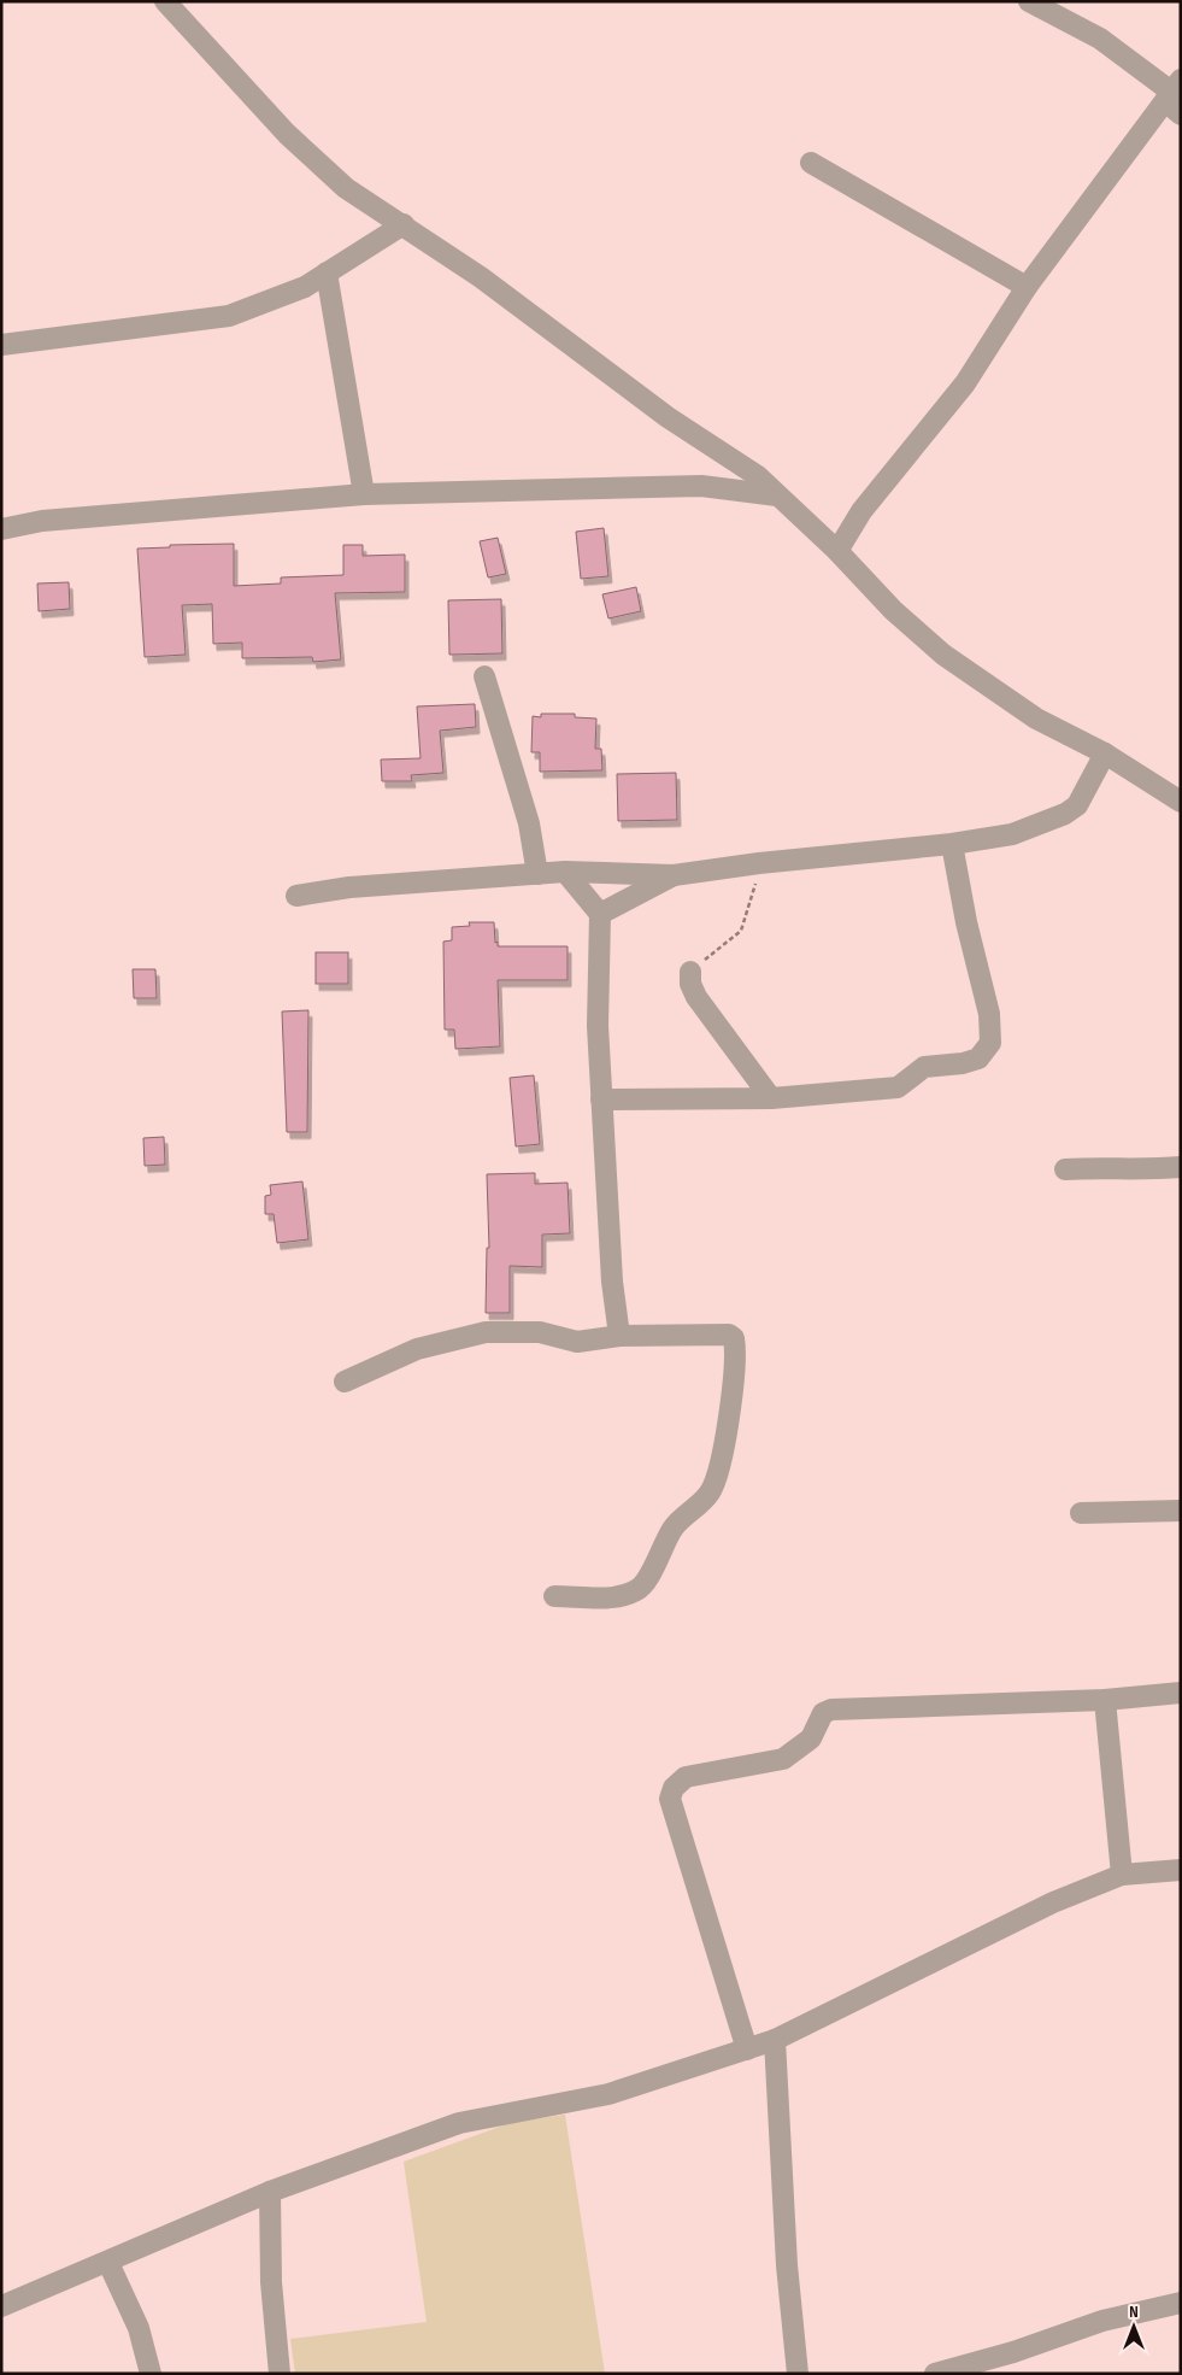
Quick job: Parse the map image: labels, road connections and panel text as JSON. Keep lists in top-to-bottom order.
{
  "north": "top"
}
